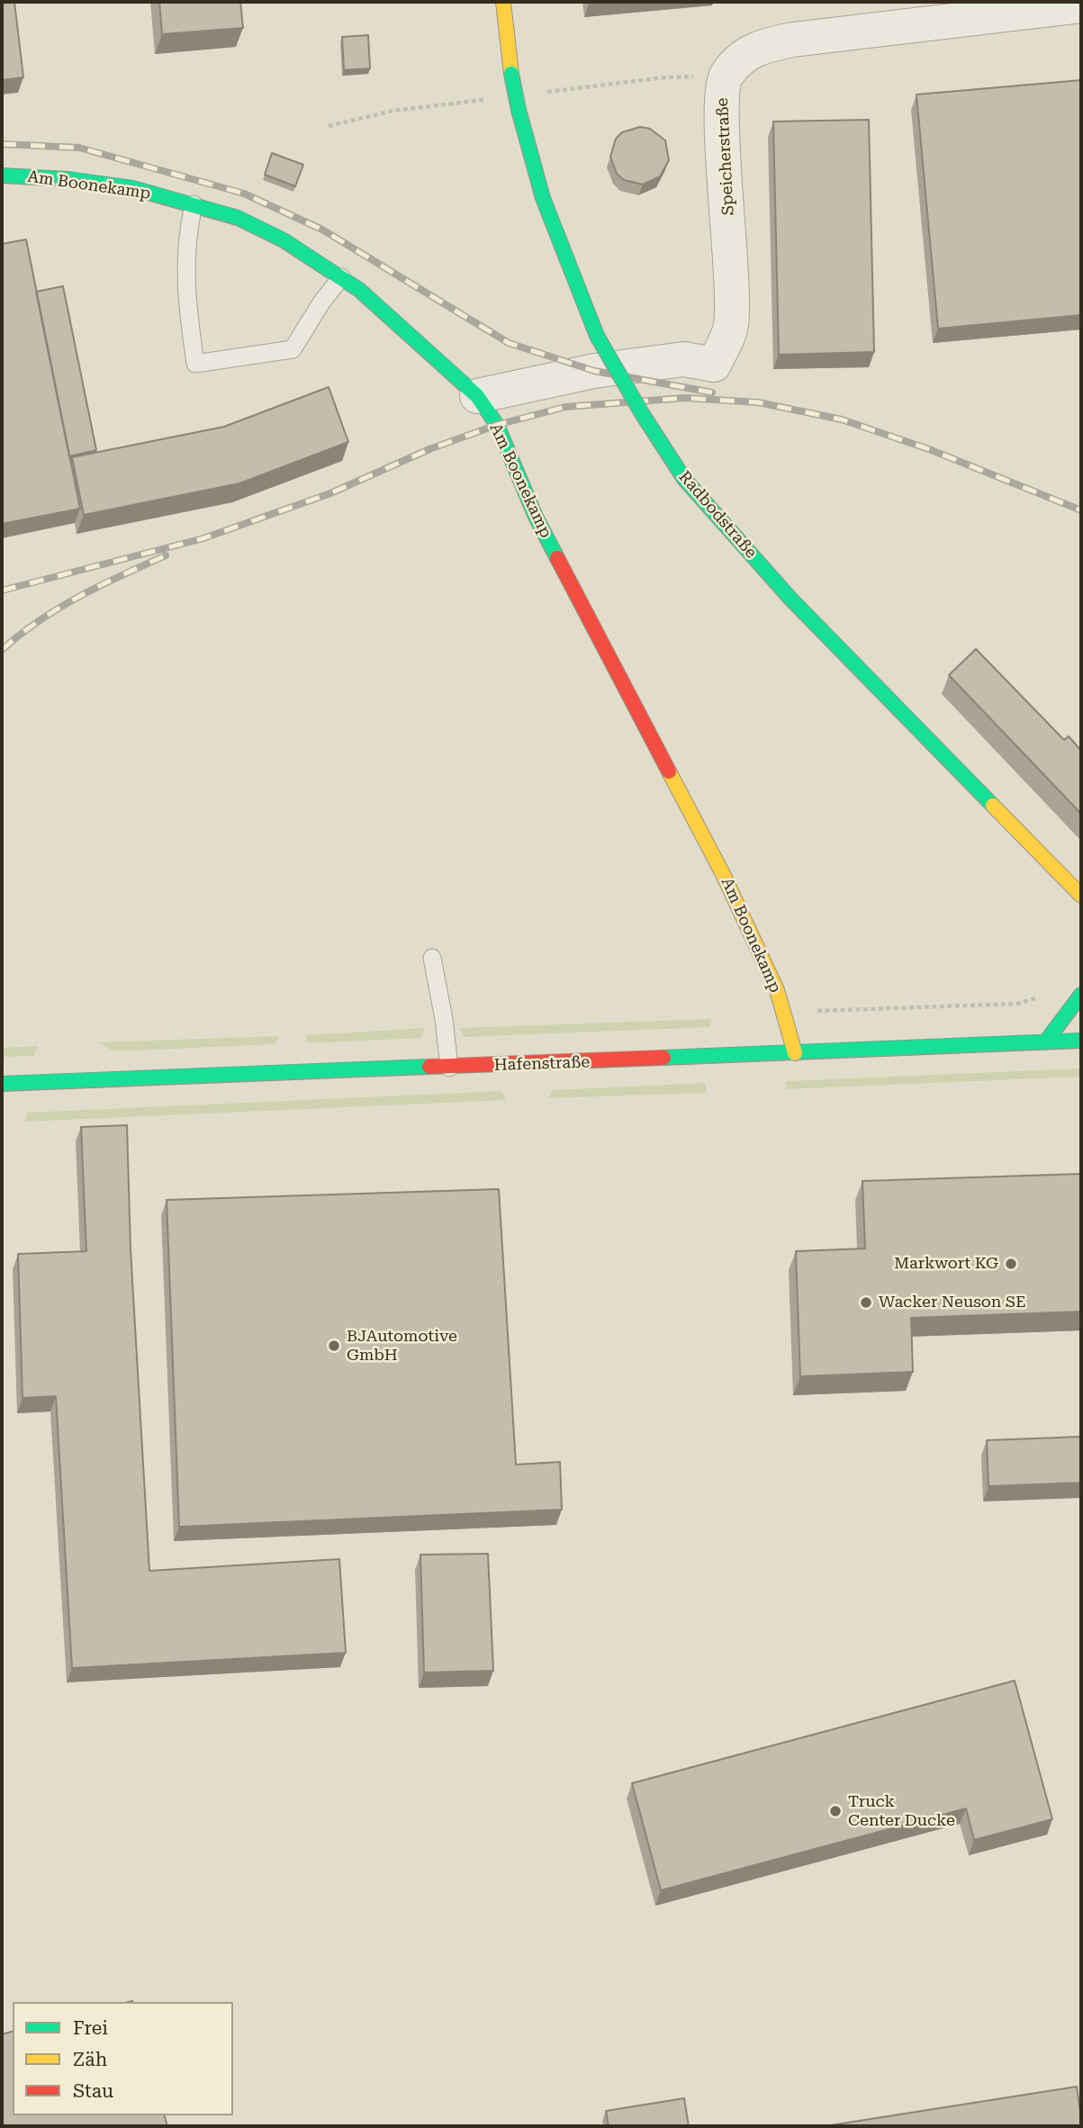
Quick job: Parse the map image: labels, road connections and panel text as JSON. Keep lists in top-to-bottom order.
{
  "streets": {
    "street": [
      "Speicherstraße",
      "Am Boonekamp",
      "Radbodstraße",
      "Hafenstraße"
    ]
  },
  "crossings": [
    ["Speicherstraße", "Am Boonekamp"],
    ["Am Boonekamp", "Hafenstraße"]
  ],
  "places": [
    "Markwort KG",
    "Wacker Neuson SE",
    "BJAutomotive GmbH",
    "Truck Center Ducke"
  ],
  "legend": ["Frei", "Zäh", "Stau"]
}
